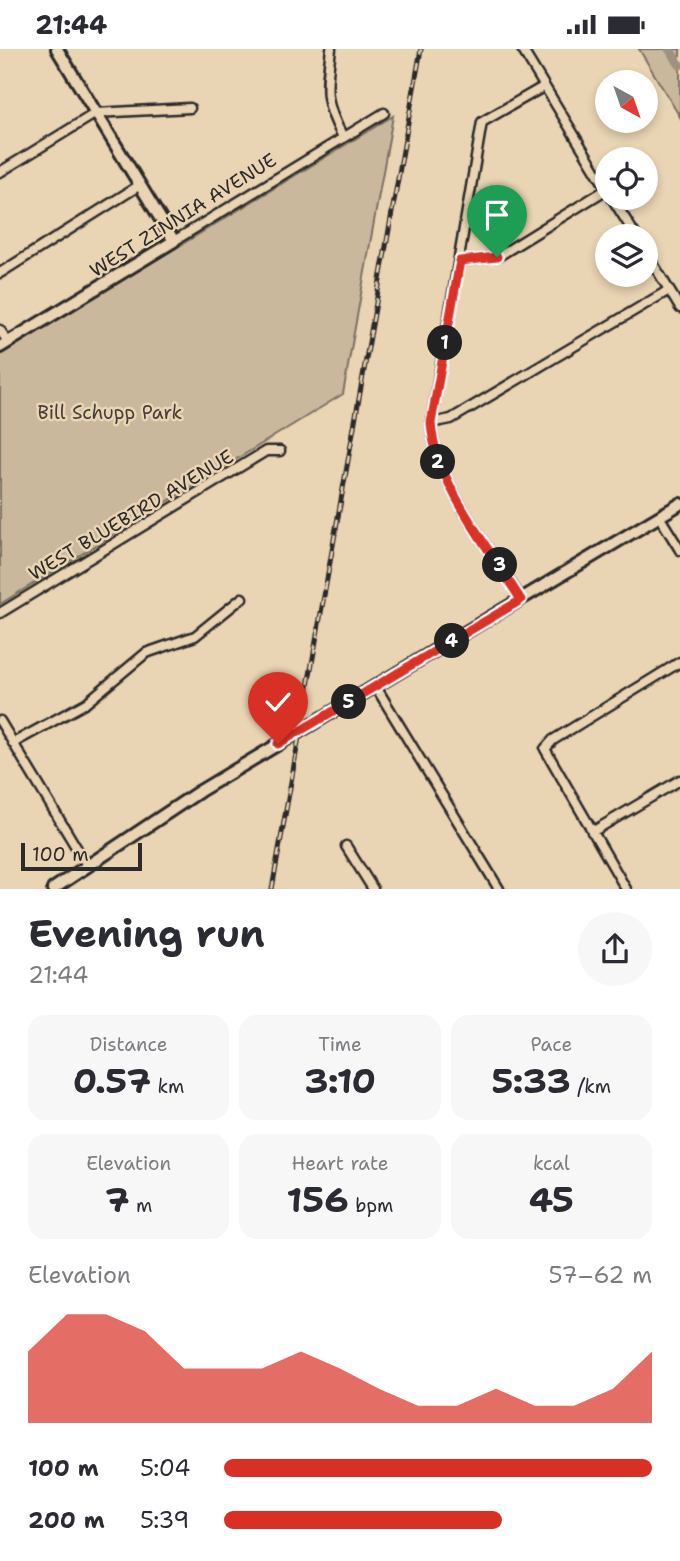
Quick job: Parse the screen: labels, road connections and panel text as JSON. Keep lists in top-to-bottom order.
{
  "streets": {
    "main road": ["WEST ZINNIA AVENUE"],
    "street": ["WEST BLUEBIRD AVENUE"]
  },
  "parks": ["Bill Schupp Park"],
  "scale_bar": "100 m",
  "north": "bottom right",
  "page": {
    "status": "21:44",
    "pins": [
      "1",
      "2",
      "3",
      "4",
      "5"
    ],
    "scale": "100 m",
    "heading": ["Evening run", "21:44"],
    "stats": [
      ["Distance", "0.57 km"],
      ["Time", "3:10"],
      ["Pace", "5:33 /km"],
      ["Elevation", "7 m"],
      ["Heart rate", "156 bpm"],
      ["kcal", "45"]
    ],
    "chart": ["Elevation", "57–62 m"],
    "list": [
      {
        "name": "100 m",
        "note": "5:04"
      },
      {
        "name": "200 m",
        "note": "5:39"
      }
    ]
  }
}
